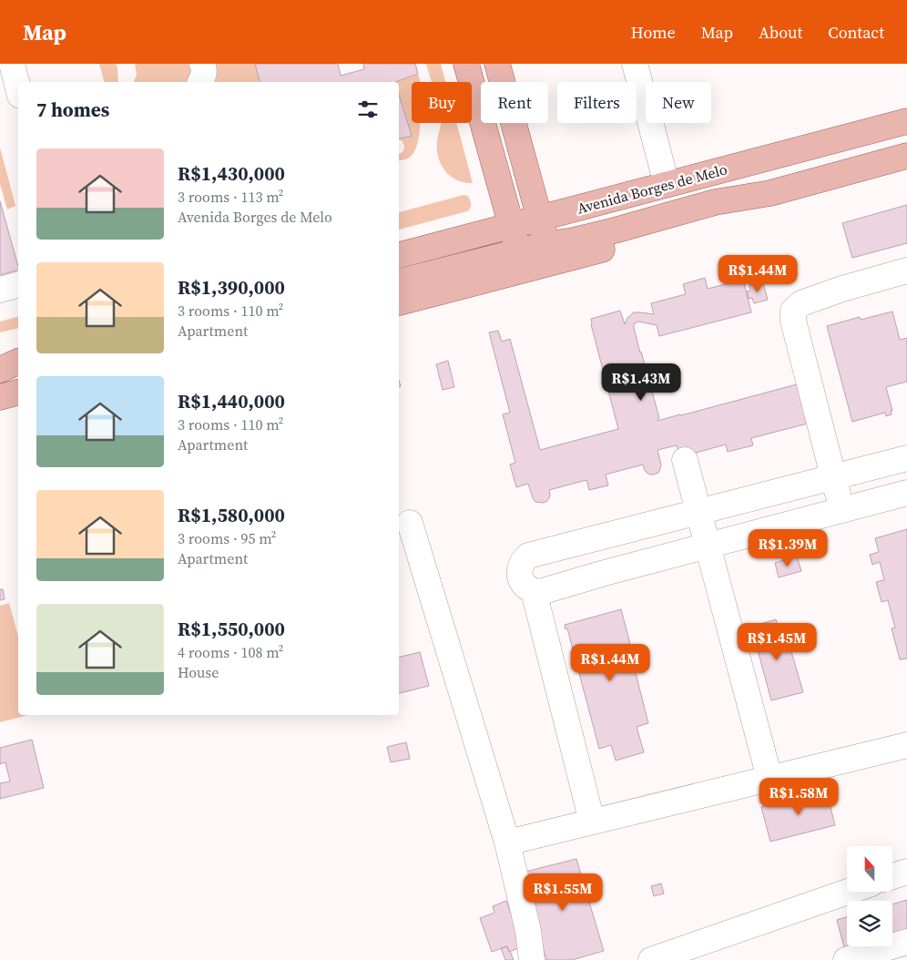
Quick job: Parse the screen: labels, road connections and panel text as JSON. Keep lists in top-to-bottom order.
{
  "streets": {
    "main road": ["Avenida Borges de Melo"]
  },
  "north": "top",
  "page": {
    "header": "Map",
    "nav": [
      "Home",
      "Map",
      "About",
      "Contact"
    ],
    "chip": [
      "Buy",
      "Rent",
      "Filters",
      "New"
    ],
    "heading": "7 homes",
    "list": [
      {
        "name": "R$1,430,000",
        "note": "3 rooms · 113 m² · Avenida Borges de Melo"
      },
      {
        "name": "R$1,390,000",
        "note": "3 rooms · 110 m² · Apartment"
      },
      {
        "name": "R$1,440,000",
        "note": "3 rooms · 110 m² · Apartment"
      },
      {
        "name": "R$1,580,000",
        "note": "3 rooms · 95 m² · Apartment"
      },
      {
        "name": "R$1,550,000",
        "note": "4 rooms · 108 m² · House"
      }
    ],
    "price": [
      "R$1.44M",
      "R$1.43M",
      "R$1.39M",
      "R$1.45M",
      "R$1.44M",
      "R$1.58M",
      "R$1.55M"
    ]
  }
}
